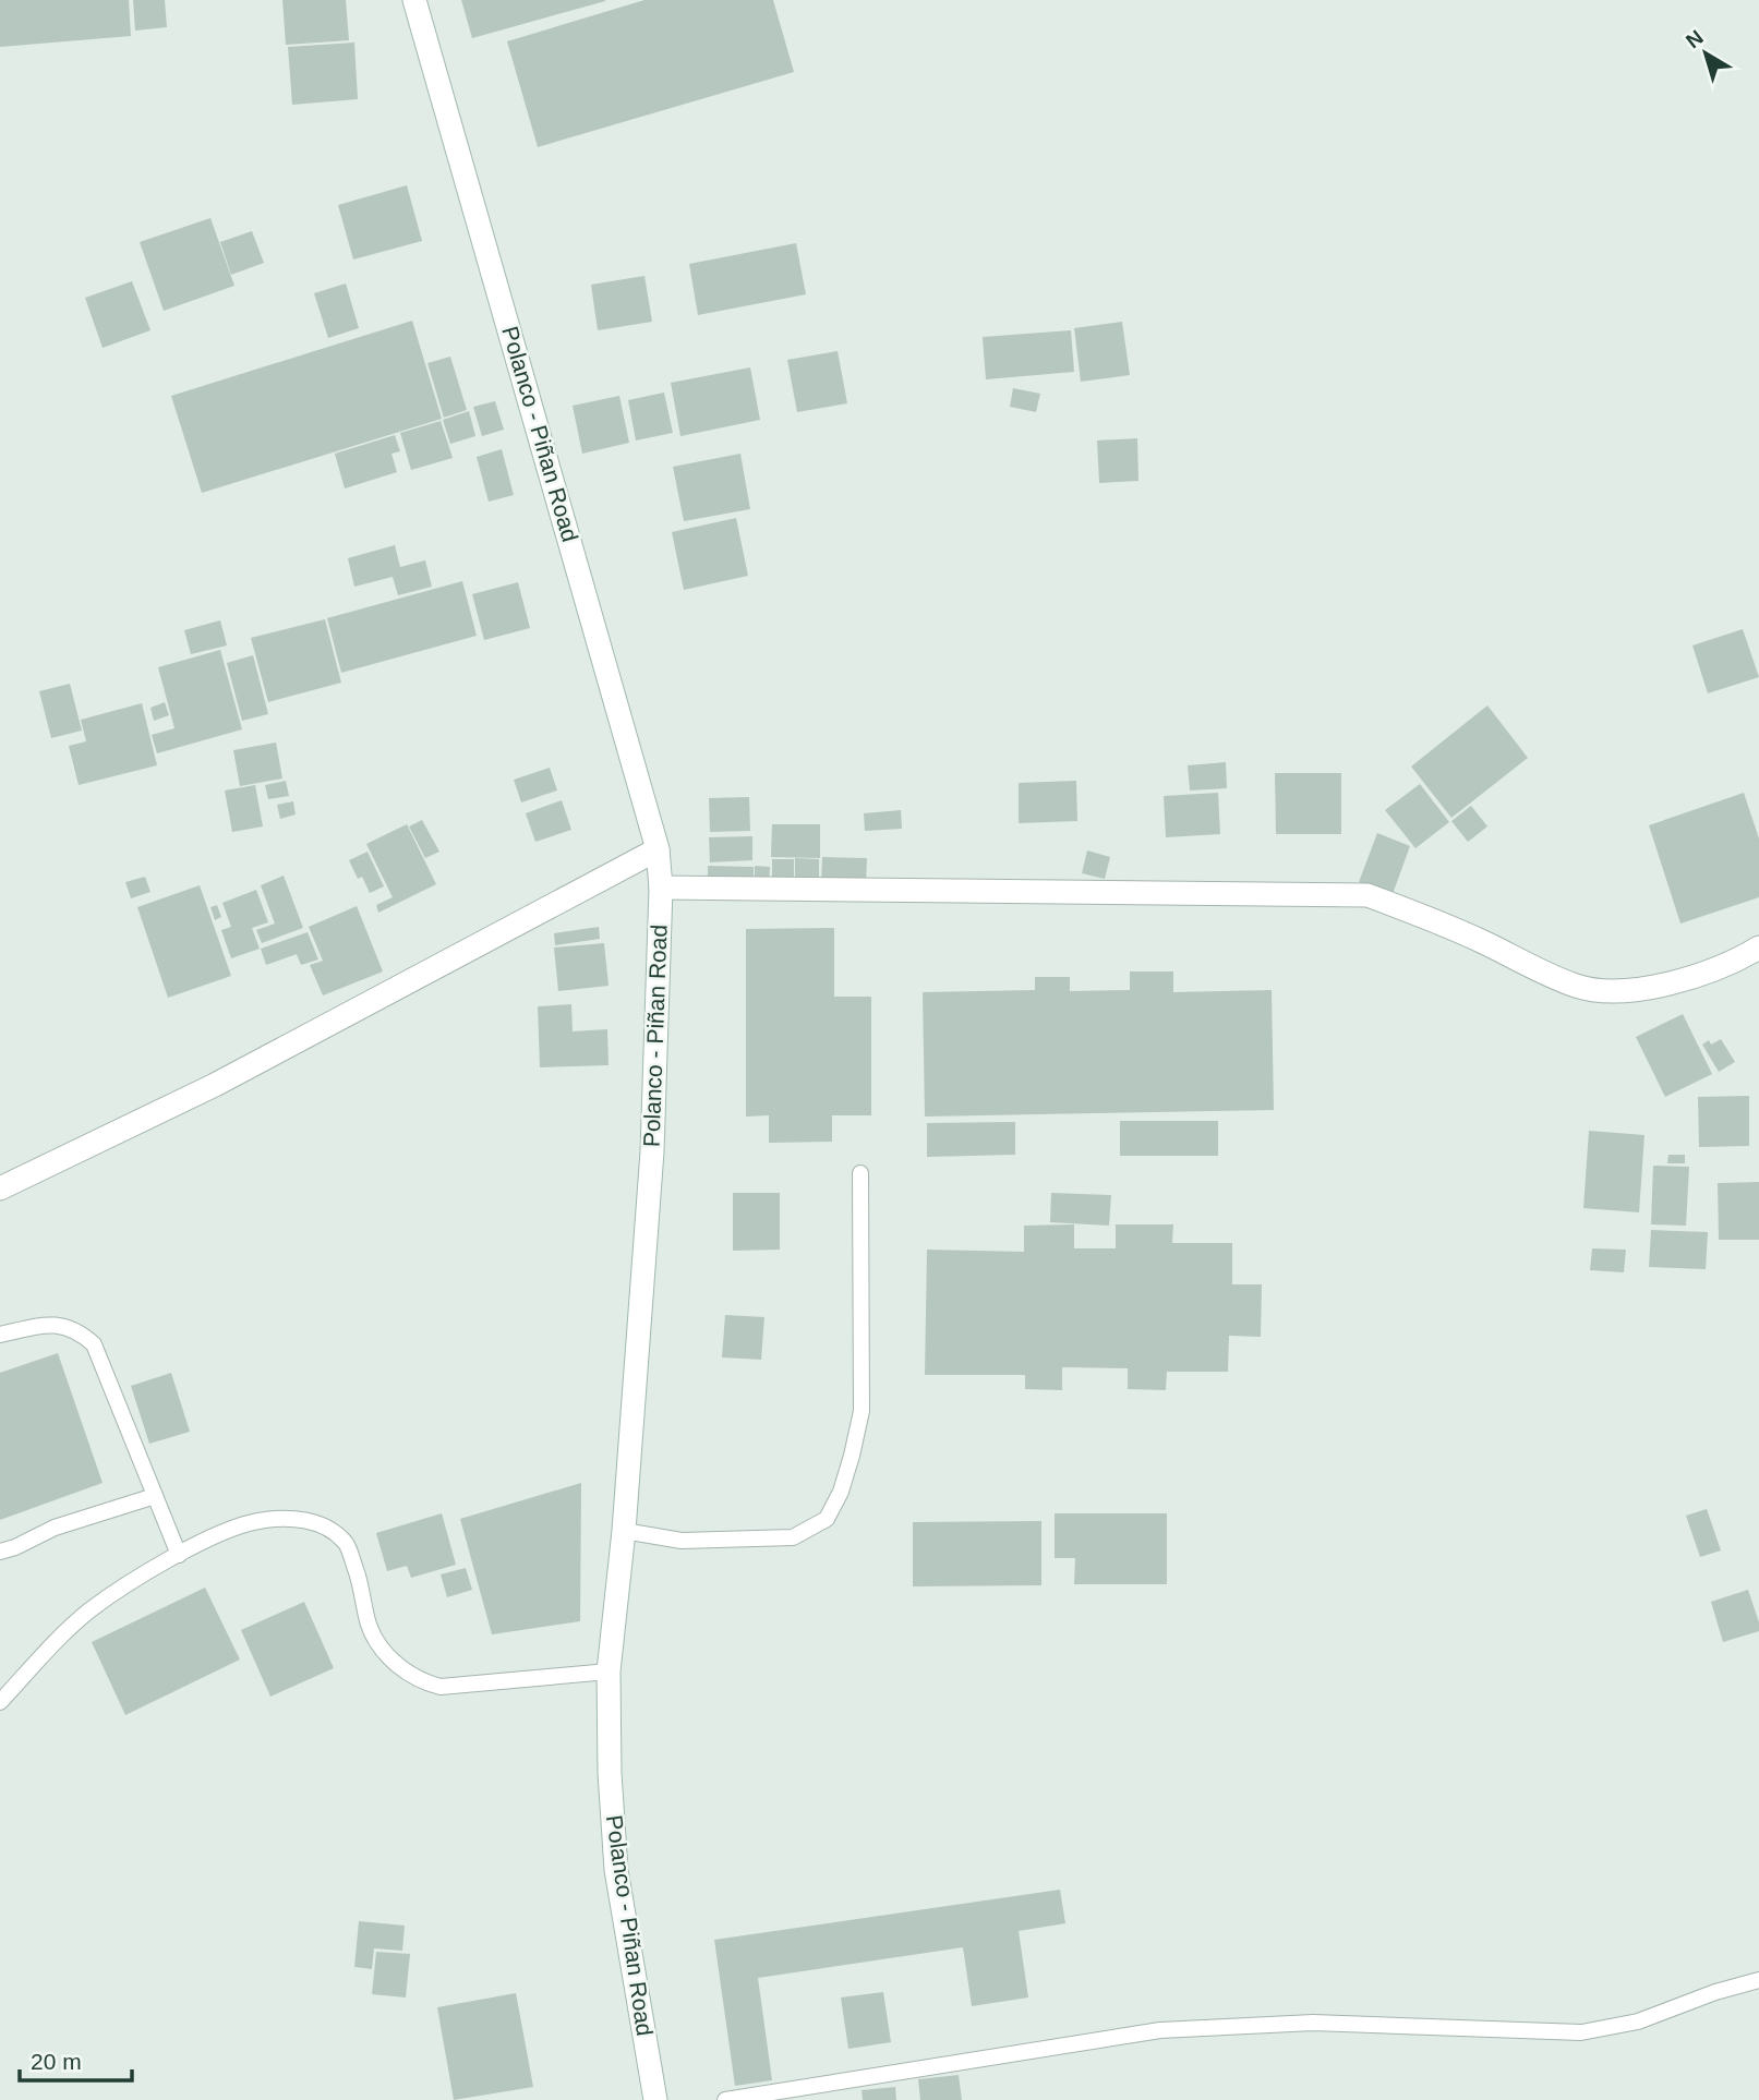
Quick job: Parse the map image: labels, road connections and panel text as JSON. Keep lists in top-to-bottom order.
{
  "streets": {
    "main road": ["Polanco - Piñan Road"]
  },
  "scale_bar": "20 m",
  "north": "top left"
}
